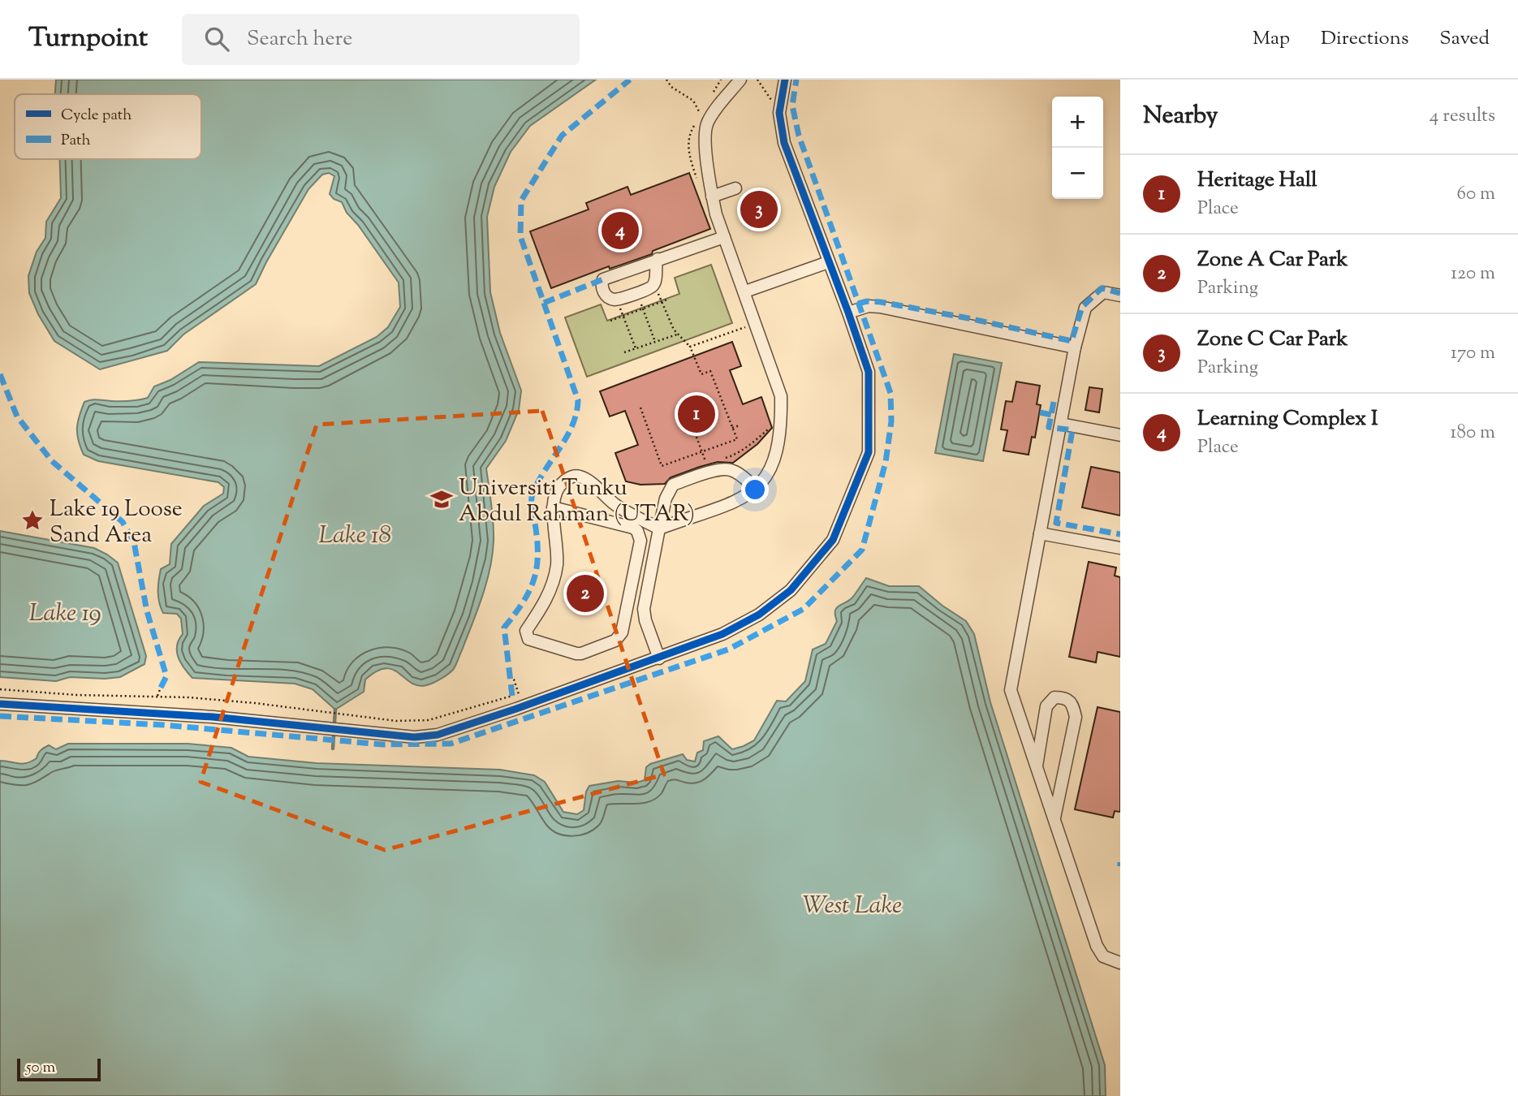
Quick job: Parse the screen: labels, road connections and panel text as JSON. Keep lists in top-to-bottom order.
{
  "water": ["Lake 18", "Lake 19", "West Lake"],
  "places": {
    "school or university": ["Universiti Tunku Abdul Rahman (UTAR)"],
    "place": ["Lake 19 Loose Sand Area"]
  },
  "legend": ["Cycle path", "Path"],
  "scale_bar": "50 m",
  "page": {
    "header": "Turnpoint",
    "search": "Search here",
    "nav": ["Map", "Directions", "Saved"],
    "heading": ["Nearby", "4 results"],
    "map_buttons": ["+", "−"],
    "list": [
      {
        "mark": "1",
        "name": "Heritage Hall",
        "note": "Place",
        "value": "60 m"
      },
      {
        "mark": "2",
        "name": "Zone A Car Park",
        "note": "Parking",
        "value": "120 m"
      },
      {
        "mark": "3",
        "name": "Zone C Car Park",
        "note": "Parking",
        "value": "170 m"
      },
      {
        "mark": "4",
        "name": "Learning Complex I",
        "note": "Place",
        "value": "180 m"
      }
    ],
    "pins": [
      "3",
      "4",
      "1",
      "2"
    ],
    "scale": "50 m"
  }
}
